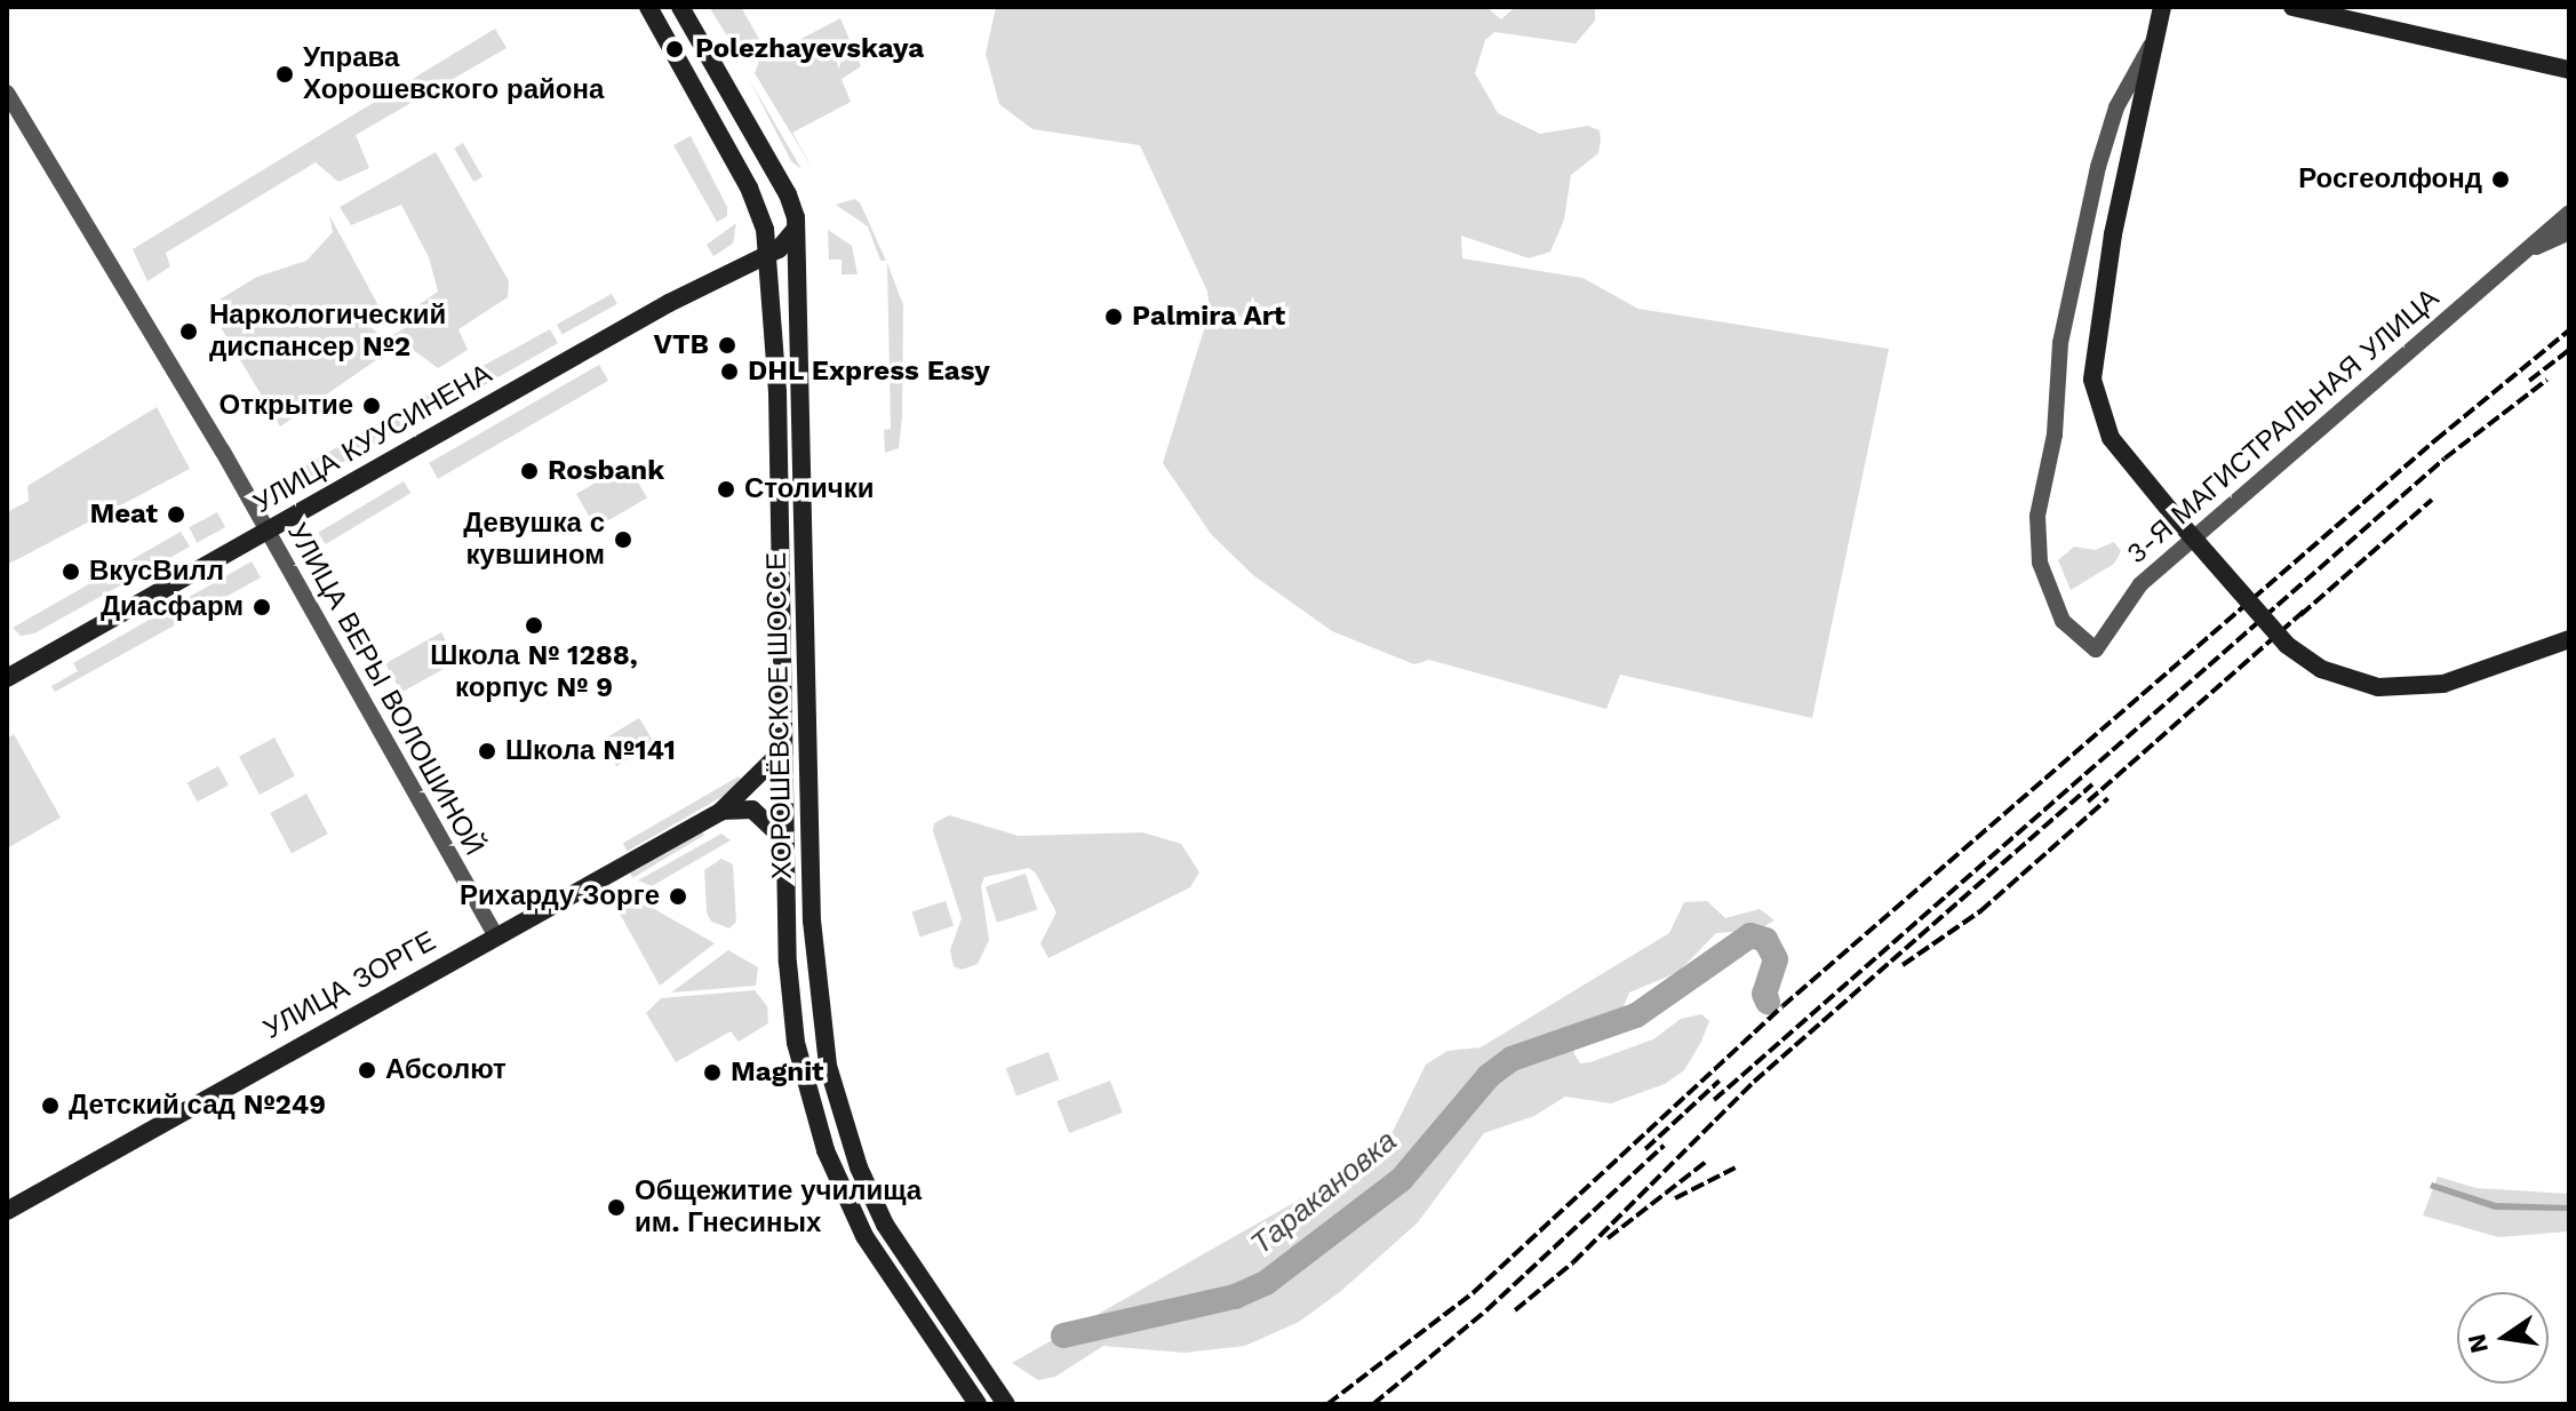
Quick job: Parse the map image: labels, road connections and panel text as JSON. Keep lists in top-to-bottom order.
{
  "streets": {
    "main road": ["УЛИЦА КУУСИНЕНА", "ХОРОШЁВСКОЕ ШОССЕ", "УЛИЦА ЗОРГЕ"],
    "street": ["3-Я МАГИСТРАЛЬНАЯ УЛИЦА", "УЛИЦА ВЕРЫ ВОЛОШИНОЙ"]
  },
  "crossings": [
    ["УЛИЦА КУУСИНЕНА", "УЛИЦА ВЕРЫ ВОЛОШИНОЙ"],
    ["УЛИЦА КУУСИНЕНА", "ХОРОШЁВСКОЕ ШОССЕ"],
    ["УЛИЦА ВЕРЫ ВОЛОШИНОЙ", "УЛИЦА ЗОРГЕ"],
    ["ХОРОШЁВСКОЕ ШОССЕ", "УЛИЦА ЗОРГЕ"]
  ],
  "water": ["Таракановка"],
  "places": [
    "Polezhayevskaya",
    "Управа Хорошевского района",
    "Росгеолфонд",
    "Palmira Art",
    "Наркологический диспансер №2",
    "VTB",
    "DHL Express Easy",
    "Открытие",
    "Rosbank",
    "Столички",
    "Meat",
    "Девушка с кувшином",
    "ВкусВилл",
    "Диасфарм",
    "Школа № 1288, корпус № 9",
    "Школа №141",
    "Рихарду Зорге",
    "Абсолют",
    "Magnit",
    "Детский сад №249",
    "Общежитие училища им. Гнесиных"
  ],
  "north": "left"
}
